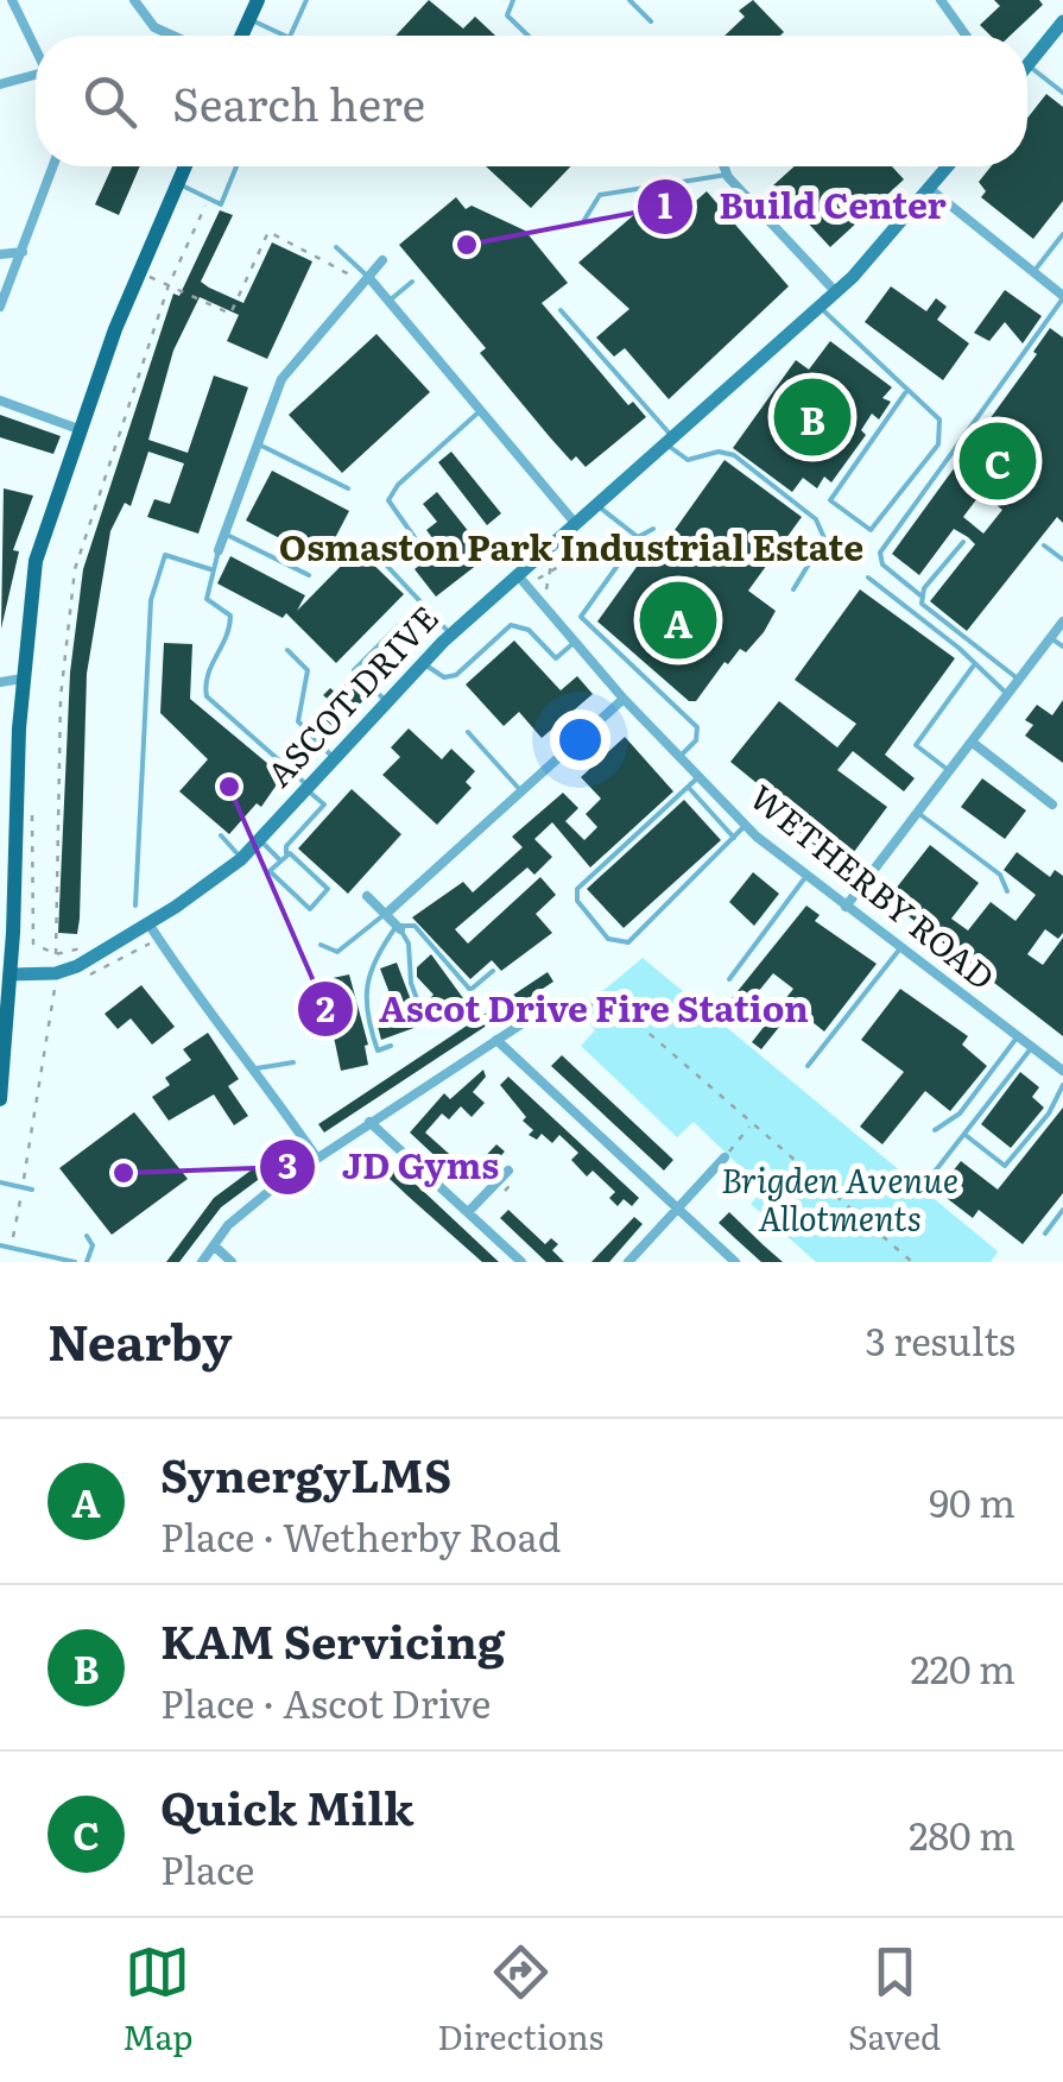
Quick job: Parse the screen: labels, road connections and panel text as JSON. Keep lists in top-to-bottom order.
{
  "streets": {
    "street": ["ASCOT DRIVE", "WETHERBY ROAD"]
  },
  "crossings": [
    ["ASCOT DRIVE", "WETHERBY ROAD"]
  ],
  "districts": ["Osmaston Park Industrial Estate"],
  "parks": ["Brigden Avenue Allotments"],
  "places": ["Build Center", "Ascot Drive Fire Station", "JD Gyms"],
  "page": {
    "search": "Search here",
    "pins": ["B", "C", "A"],
    "heading": ["Nearby", "3 results"],
    "list": [
      {
        "mark": "A",
        "name": "SynergyLMS",
        "note": "Place · Wetherby Road",
        "value": "90 m"
      },
      {
        "mark": "B",
        "name": "KAM Servicing",
        "note": "Place · Ascot Drive",
        "value": "220 m"
      },
      {
        "mark": "C",
        "name": "Quick Milk",
        "note": "Place",
        "value": "280 m"
      }
    ],
    "nav": ["Map", "Directions", "Saved"]
  }
}
